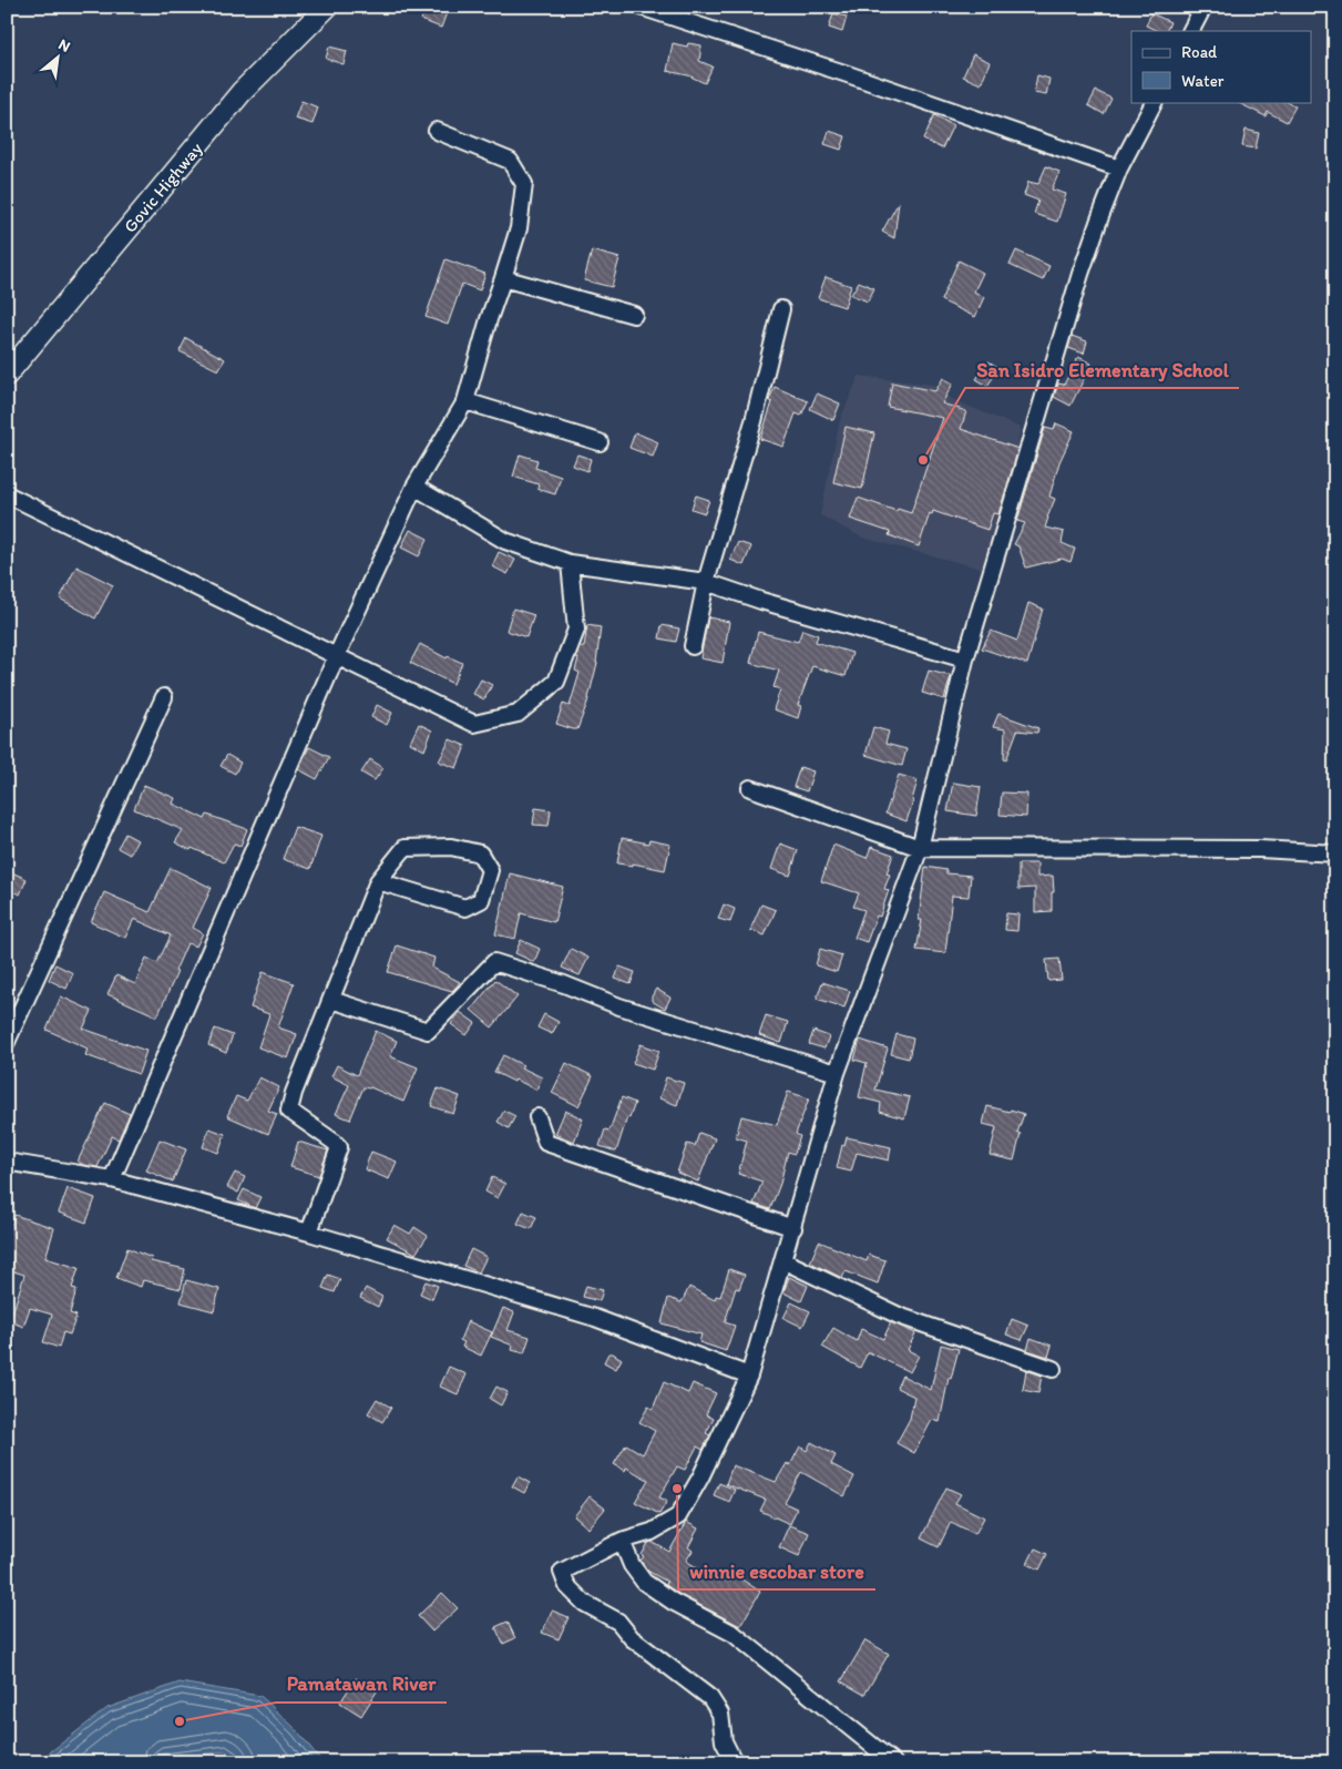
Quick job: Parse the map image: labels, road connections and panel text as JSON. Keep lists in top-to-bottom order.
{
  "streets": {
    "main road": ["Govic Highway"]
  },
  "places": ["San Isidro Elementary School", "winnie escobar store", "Pamatawan River"],
  "legend": ["Road", "Water"],
  "north": "top right"
}
